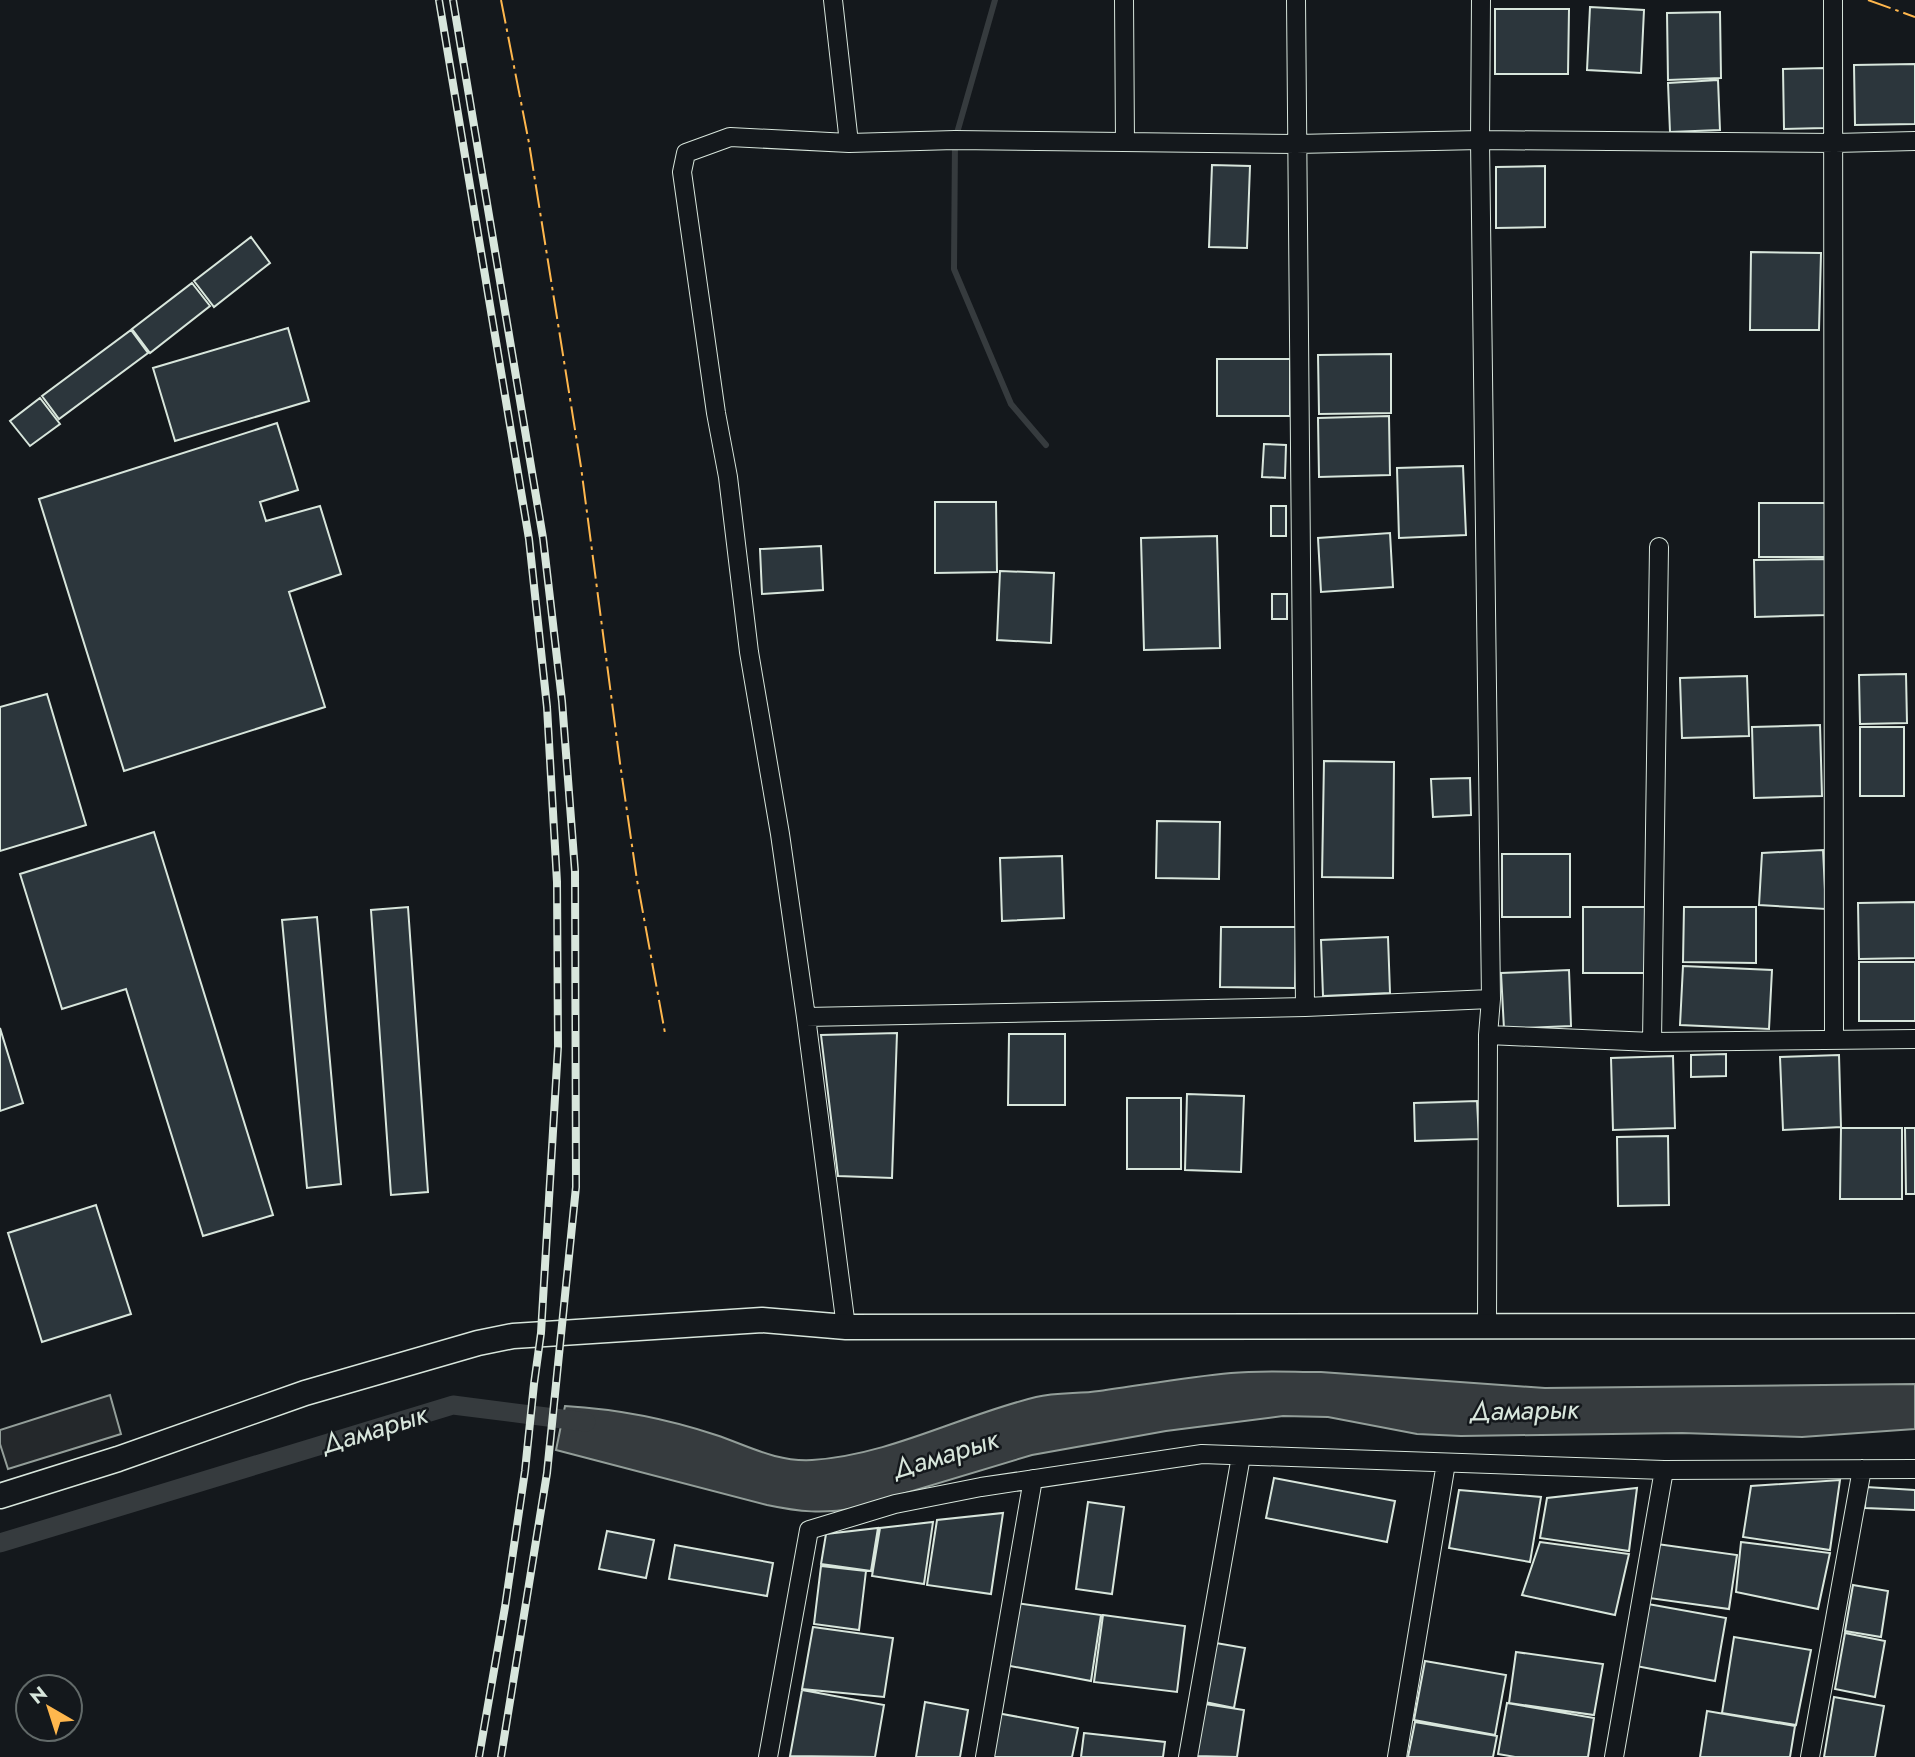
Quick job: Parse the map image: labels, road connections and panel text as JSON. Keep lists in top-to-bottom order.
{
  "water": ["Дамарык"],
  "north": "top left"
}
